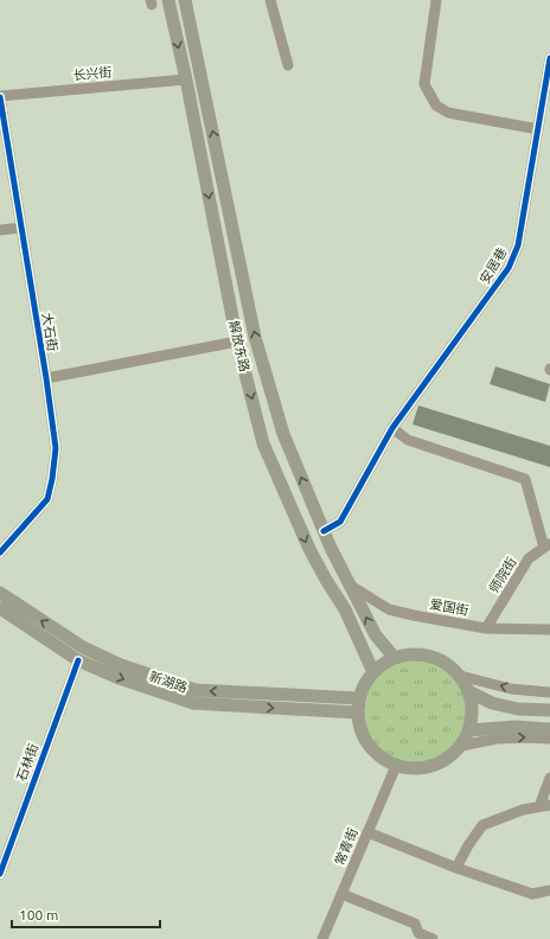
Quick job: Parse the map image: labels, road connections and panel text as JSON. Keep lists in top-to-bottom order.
{
  "streets": {
    "main road": ["解放东路", "新湖路"],
    "street": [
      "长兴街",
      "安居巷",
      "大石街",
      "师院街",
      "爱国街",
      "石林街",
      "常青街"
    ]
  },
  "crossings": [
    ["长兴街", "大石街"],
    ["长兴街", "解放东路"],
    ["安居巷", "解放东路"],
    ["解放东路", "爱国街"],
    ["解放东路", "新湖路"],
    ["解放东路", "常青街"],
    ["师院街", "爱国街"],
    ["新湖路", "石林街"],
    ["新湖路", "常青街"]
  ],
  "scale_bar": "100 m"
}
